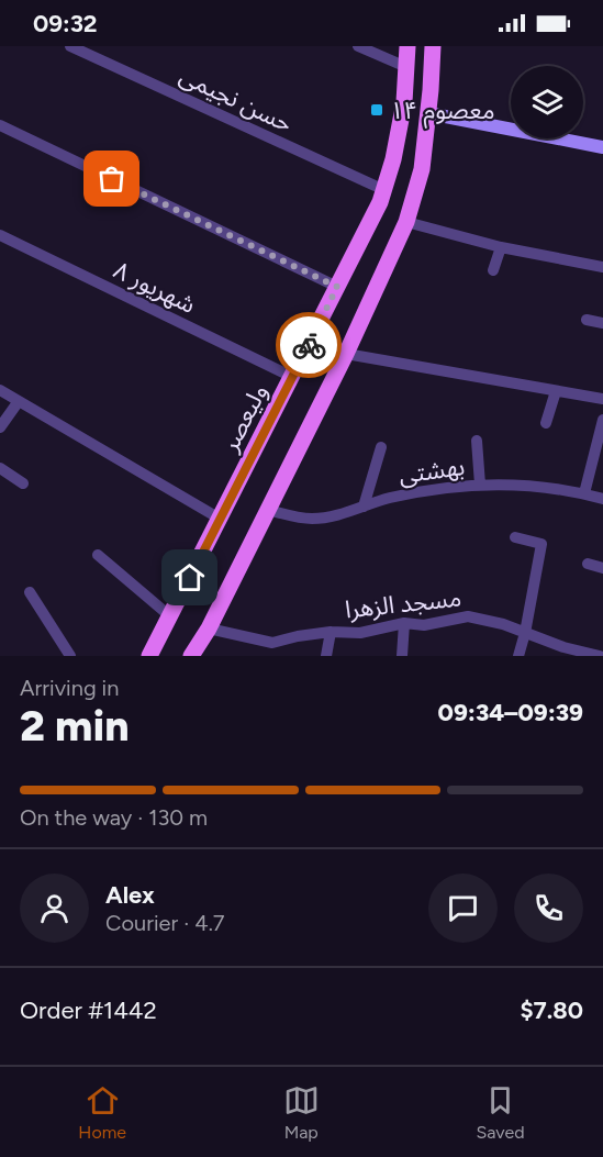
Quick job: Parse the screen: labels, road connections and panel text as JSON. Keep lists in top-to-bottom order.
{
  "streets": {
    "main road": ["ولیعصر"],
    "street": [
      "حسن نجیمی",
      "۸ شهریور",
      "بهشتی",
      "مسجد الزهرا"
    ]
  },
  "crossings": [
    ["حسن نجیمی", "ولیعصر"],
    ["۸ شهریور", "ولیعصر"]
  ],
  "places": {
    "transit": ["۱۴ معصوم"]
  },
  "page": {
    "status": "09:32",
    "heading": ["2 min", "Arriving in", "09:34–09:39"],
    "panel": [
      "Alex",
      "Courier · 4.7",
      "Order #1442",
      "$7.80"
    ],
    "bar": "On the way · 130 m",
    "tabs": ["Home", "Map", "Saved"]
  }
}
